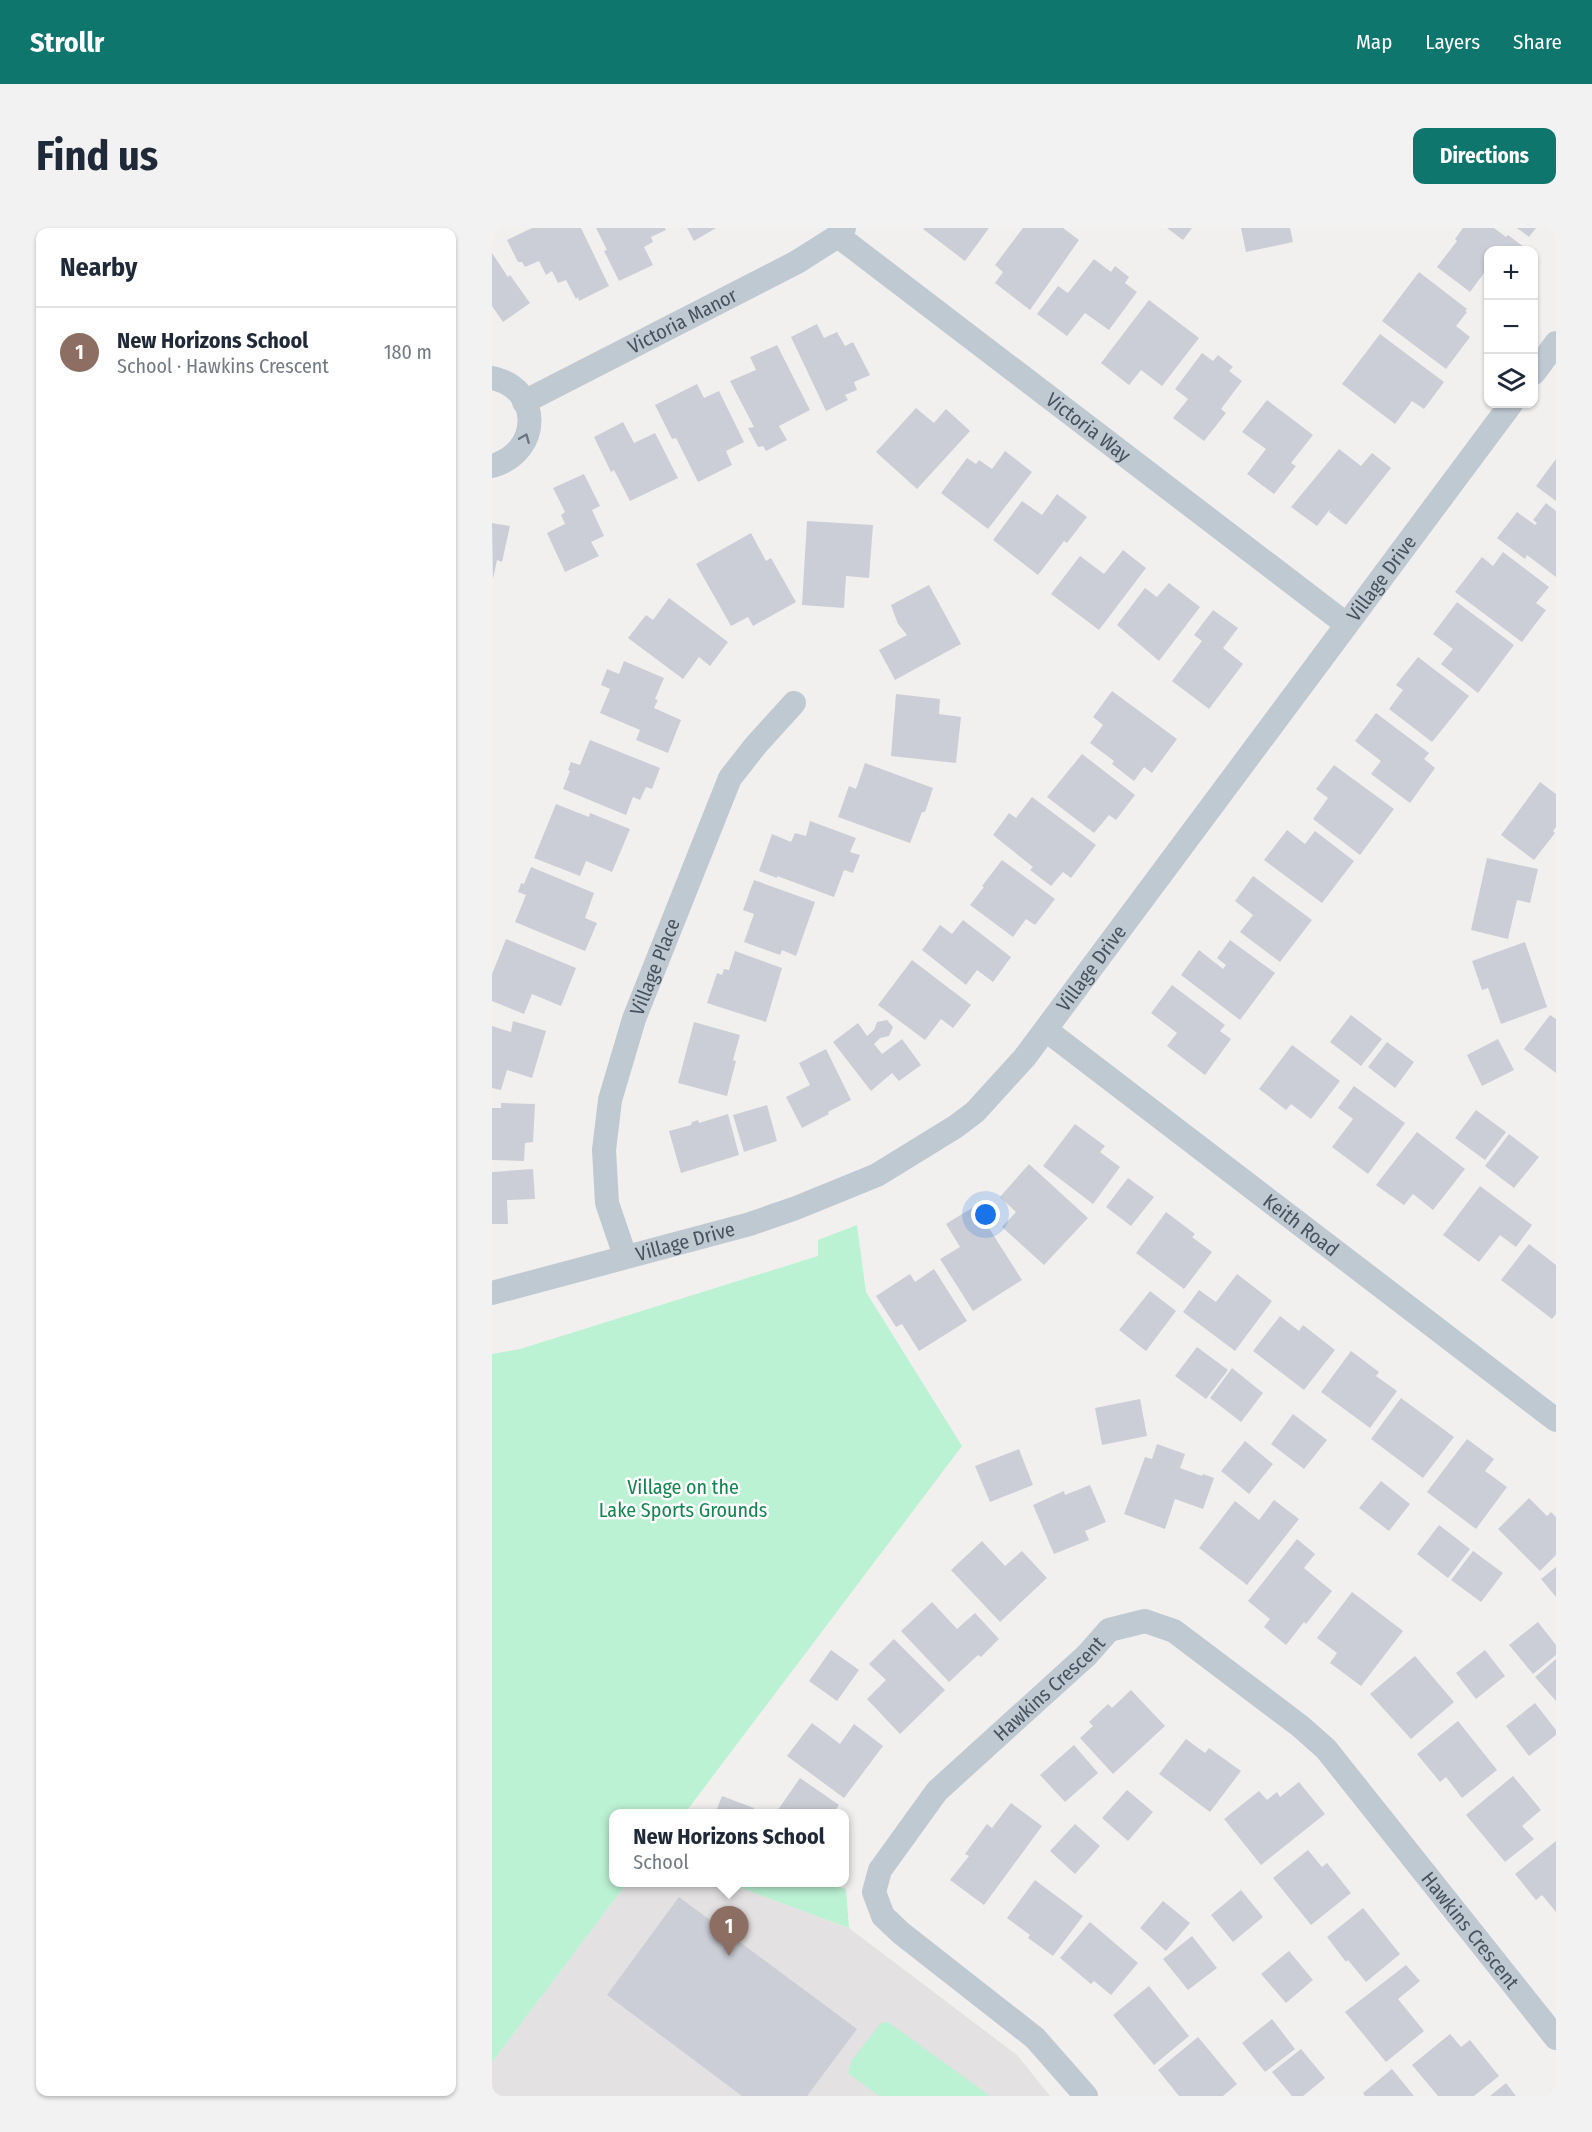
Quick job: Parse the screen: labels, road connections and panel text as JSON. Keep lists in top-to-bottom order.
{
  "streets": {
    "street": [
      "Victoria Manor",
      "Victoria Way",
      "Village Drive",
      "Village Place",
      "Keith Road",
      "Hawkins Crescent"
    ]
  },
  "crossings": [
    ["Victoria Manor", "Victoria Way"],
    ["Victoria Way", "Village Drive"],
    ["Village Drive", "Village Place"],
    ["Village Drive", "Keith Road"]
  ],
  "parks": ["Village on the Lake Sports Grounds"],
  "page": {
    "header": "Strollr",
    "nav": ["Map", "Layers", "Share"],
    "buttons": "Directions",
    "title": "Find us",
    "heading": "Nearby",
    "map_buttons": ["+", "−"],
    "list": [
      {
        "mark": "1",
        "name": "New Horizons School",
        "note": "School · Hawkins Crescent",
        "value": "180 m"
      }
    ],
    "popup": ["New Horizons School", "School"],
    "pins": "1"
  }
}
